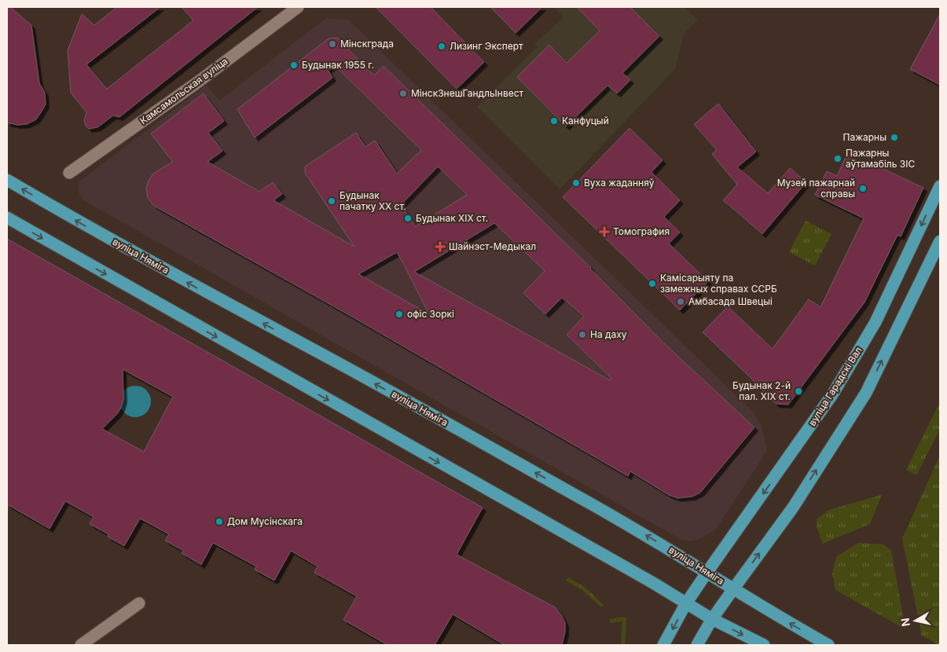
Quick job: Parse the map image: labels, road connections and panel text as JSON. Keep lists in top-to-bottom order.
{
  "streets": {
    "main road": ["вуліца Няміга", "вуліца Гарадскі Вал"],
    "street": ["Камсамольская вуліца"]
  },
  "crossings": [
    ["вуліца Няміга", "вуліца Гарадскі Вал"]
  ],
  "places": {
    "other": [
      "Мінскграда",
      "Лизинг Эксперт",
      "Будынак 1955 г.",
      "МінскЗнешГандльІнвест",
      "Канфуцый",
      "Пажарны",
      "Пажарны аўтамабіль ЗІС",
      "Вуха жаданняў",
      "Музей пажарнай справы",
      "Будынак пачатку XX ст.",
      "Будынак XIX ст.",
      "Камісарыяту па замежных справах ССРБ",
      "Амбасада Швецыі",
      "офіс Зоркі",
      "На даху",
      "Будынак 2-й пал. ХІХ ст.",
      "Дом Мусінскага"
    ],
    "health": ["Томография", "Шайнэст-Медыкал"]
  },
  "north": "left"
}
